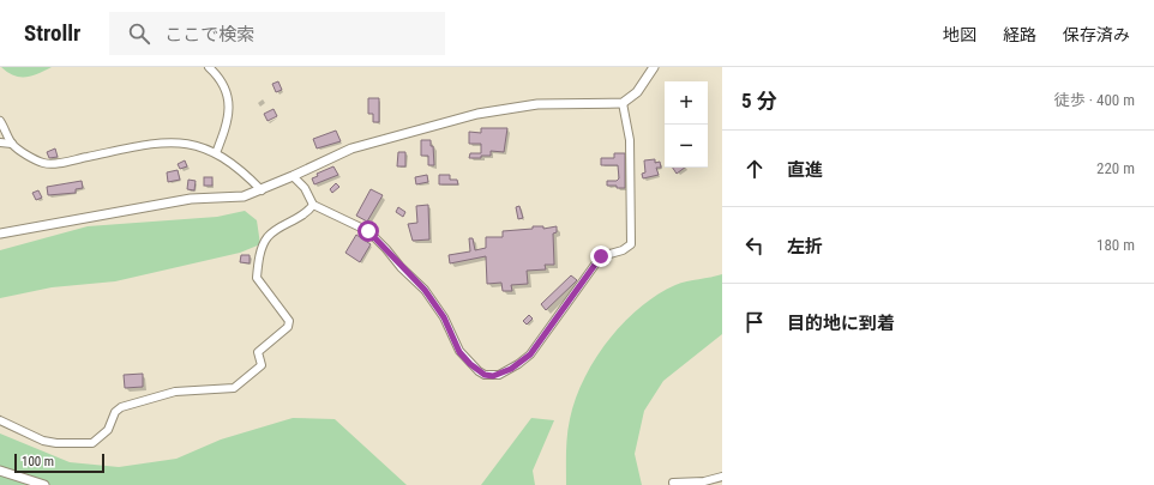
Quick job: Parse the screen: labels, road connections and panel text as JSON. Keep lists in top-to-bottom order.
{
  "scale_bar": "100 m",
  "page": {
    "header": "Strollr",
    "search": "ここで検索",
    "nav": ["地図", "経路", "保存済み"],
    "heading": ["5 分", "徒歩 · 400 m"],
    "map_buttons": ["+", "−"],
    "list": [
      ["直進", "220 m"],
      ["左折", "180 m"],
      "目的地に到着"
    ],
    "scale": "100 m"
  }
}
